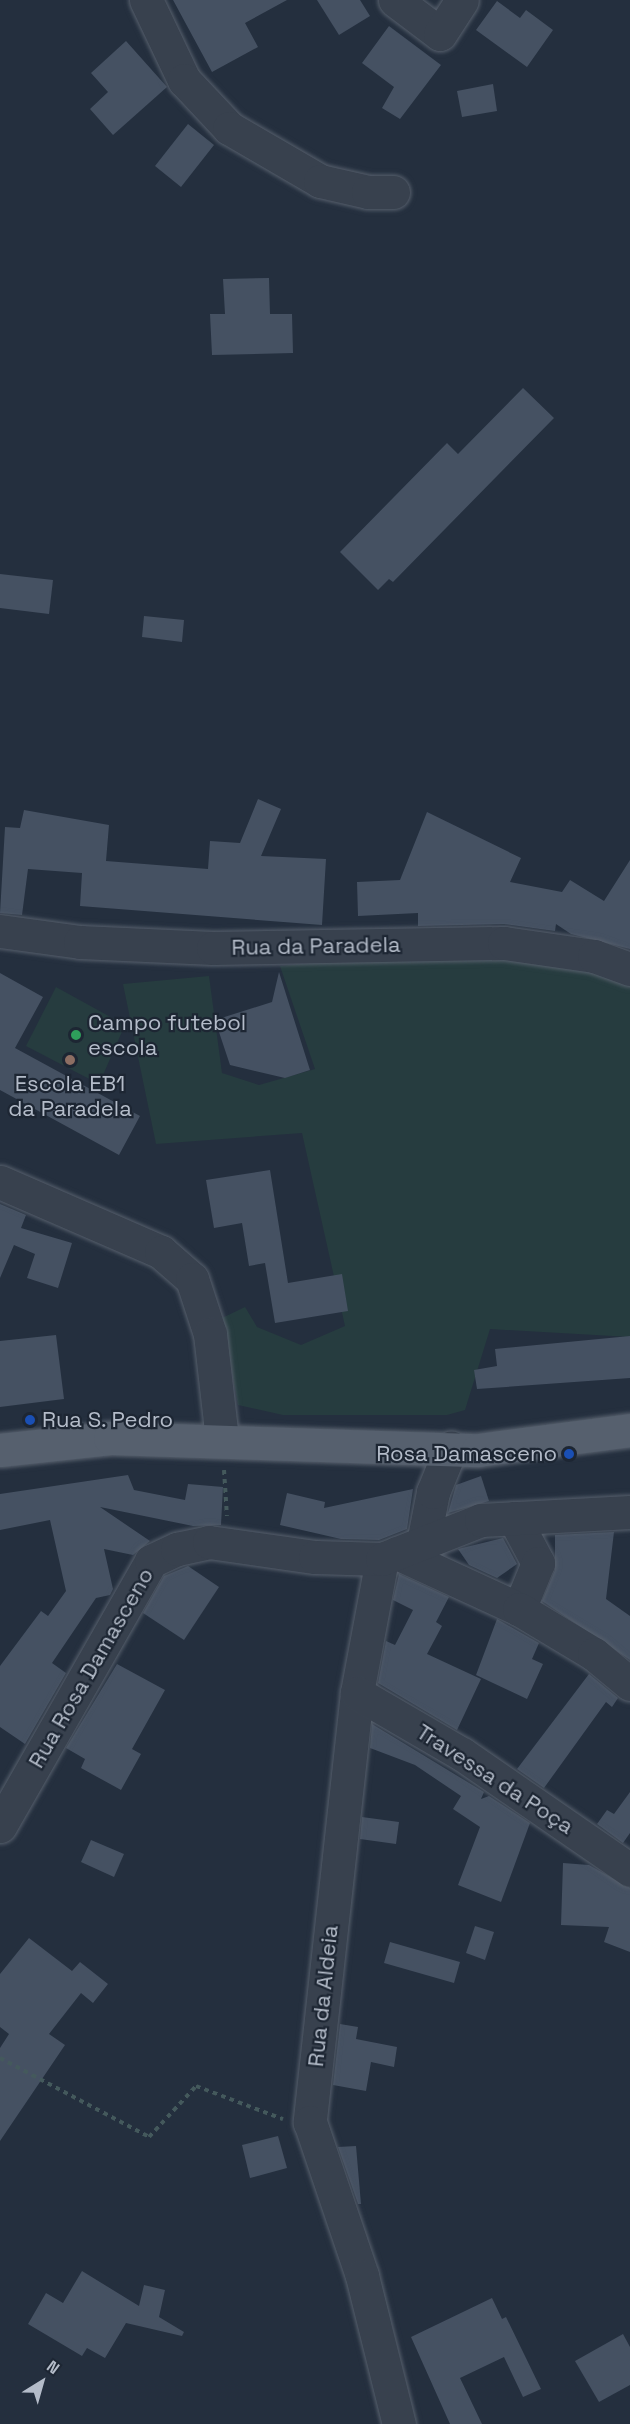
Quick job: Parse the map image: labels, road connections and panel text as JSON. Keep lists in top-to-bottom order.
{
  "streets": {
    "street": [
      "Rua da Paradela",
      "Rua Rosa Damasceno",
      "Travessa da Poça",
      "Rua da Aldeia"
    ]
  },
  "crossings": [
    ["Rua Rosa Damasceno", "Rua da Aldeia"],
    ["Travessa da Poça", "Rua da Aldeia"]
  ],
  "places": [
    "Campo futebol escola",
    "Escola EB1 da Paradela",
    "Rua S. Pedro",
    "Rosa Damasceno"
  ],
  "north": "top right"
}
